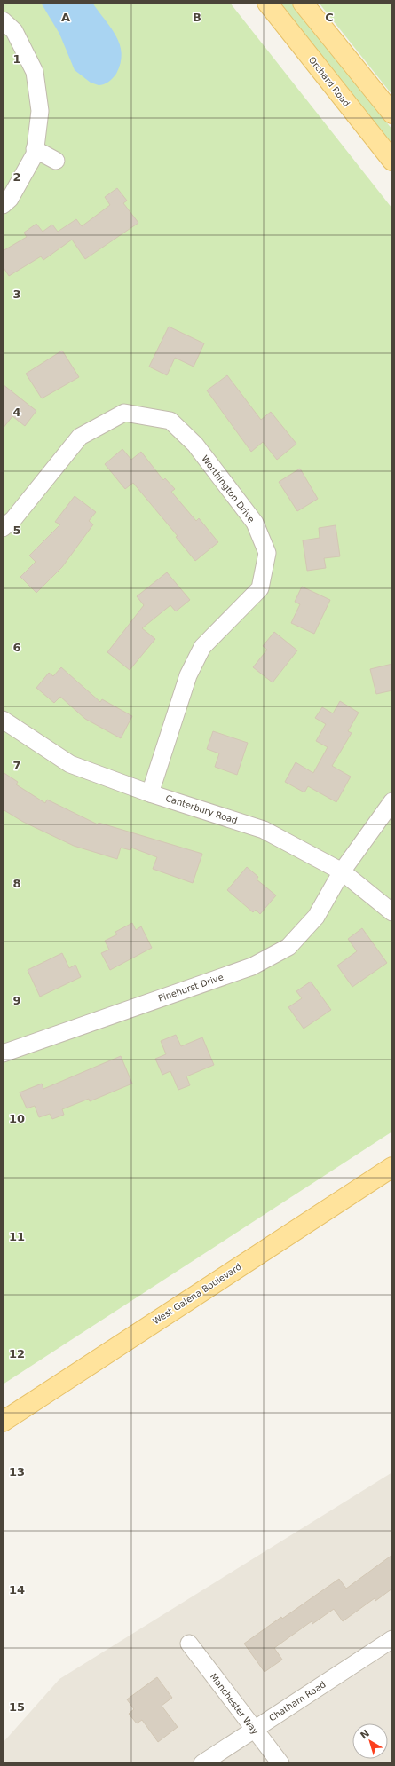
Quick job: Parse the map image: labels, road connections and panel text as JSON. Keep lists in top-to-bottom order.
{
  "streets": {
    "main road": ["Orchard Road", "West Galena Boulevard"],
    "street": [
      "Worthington Drive",
      "Canterbury Road",
      "Pinehurst Drive",
      "Chatham Road",
      "Manchester Way"
    ]
  },
  "crossings": [
    ["Worthington Drive", "Canterbury Road"],
    ["Canterbury Road", "Pinehurst Drive"],
    ["Chatham Road", "Manchester Way"]
  ],
  "north": "top left",
  "grid": {
    "columns": ["A", "B", "C"],
    "rows": [
      "1",
      "2",
      "3",
      "4",
      "5",
      "6",
      "7",
      "8",
      "9",
      "10",
      "11",
      "12",
      "13",
      "14",
      "15"
    ]
  }
}
